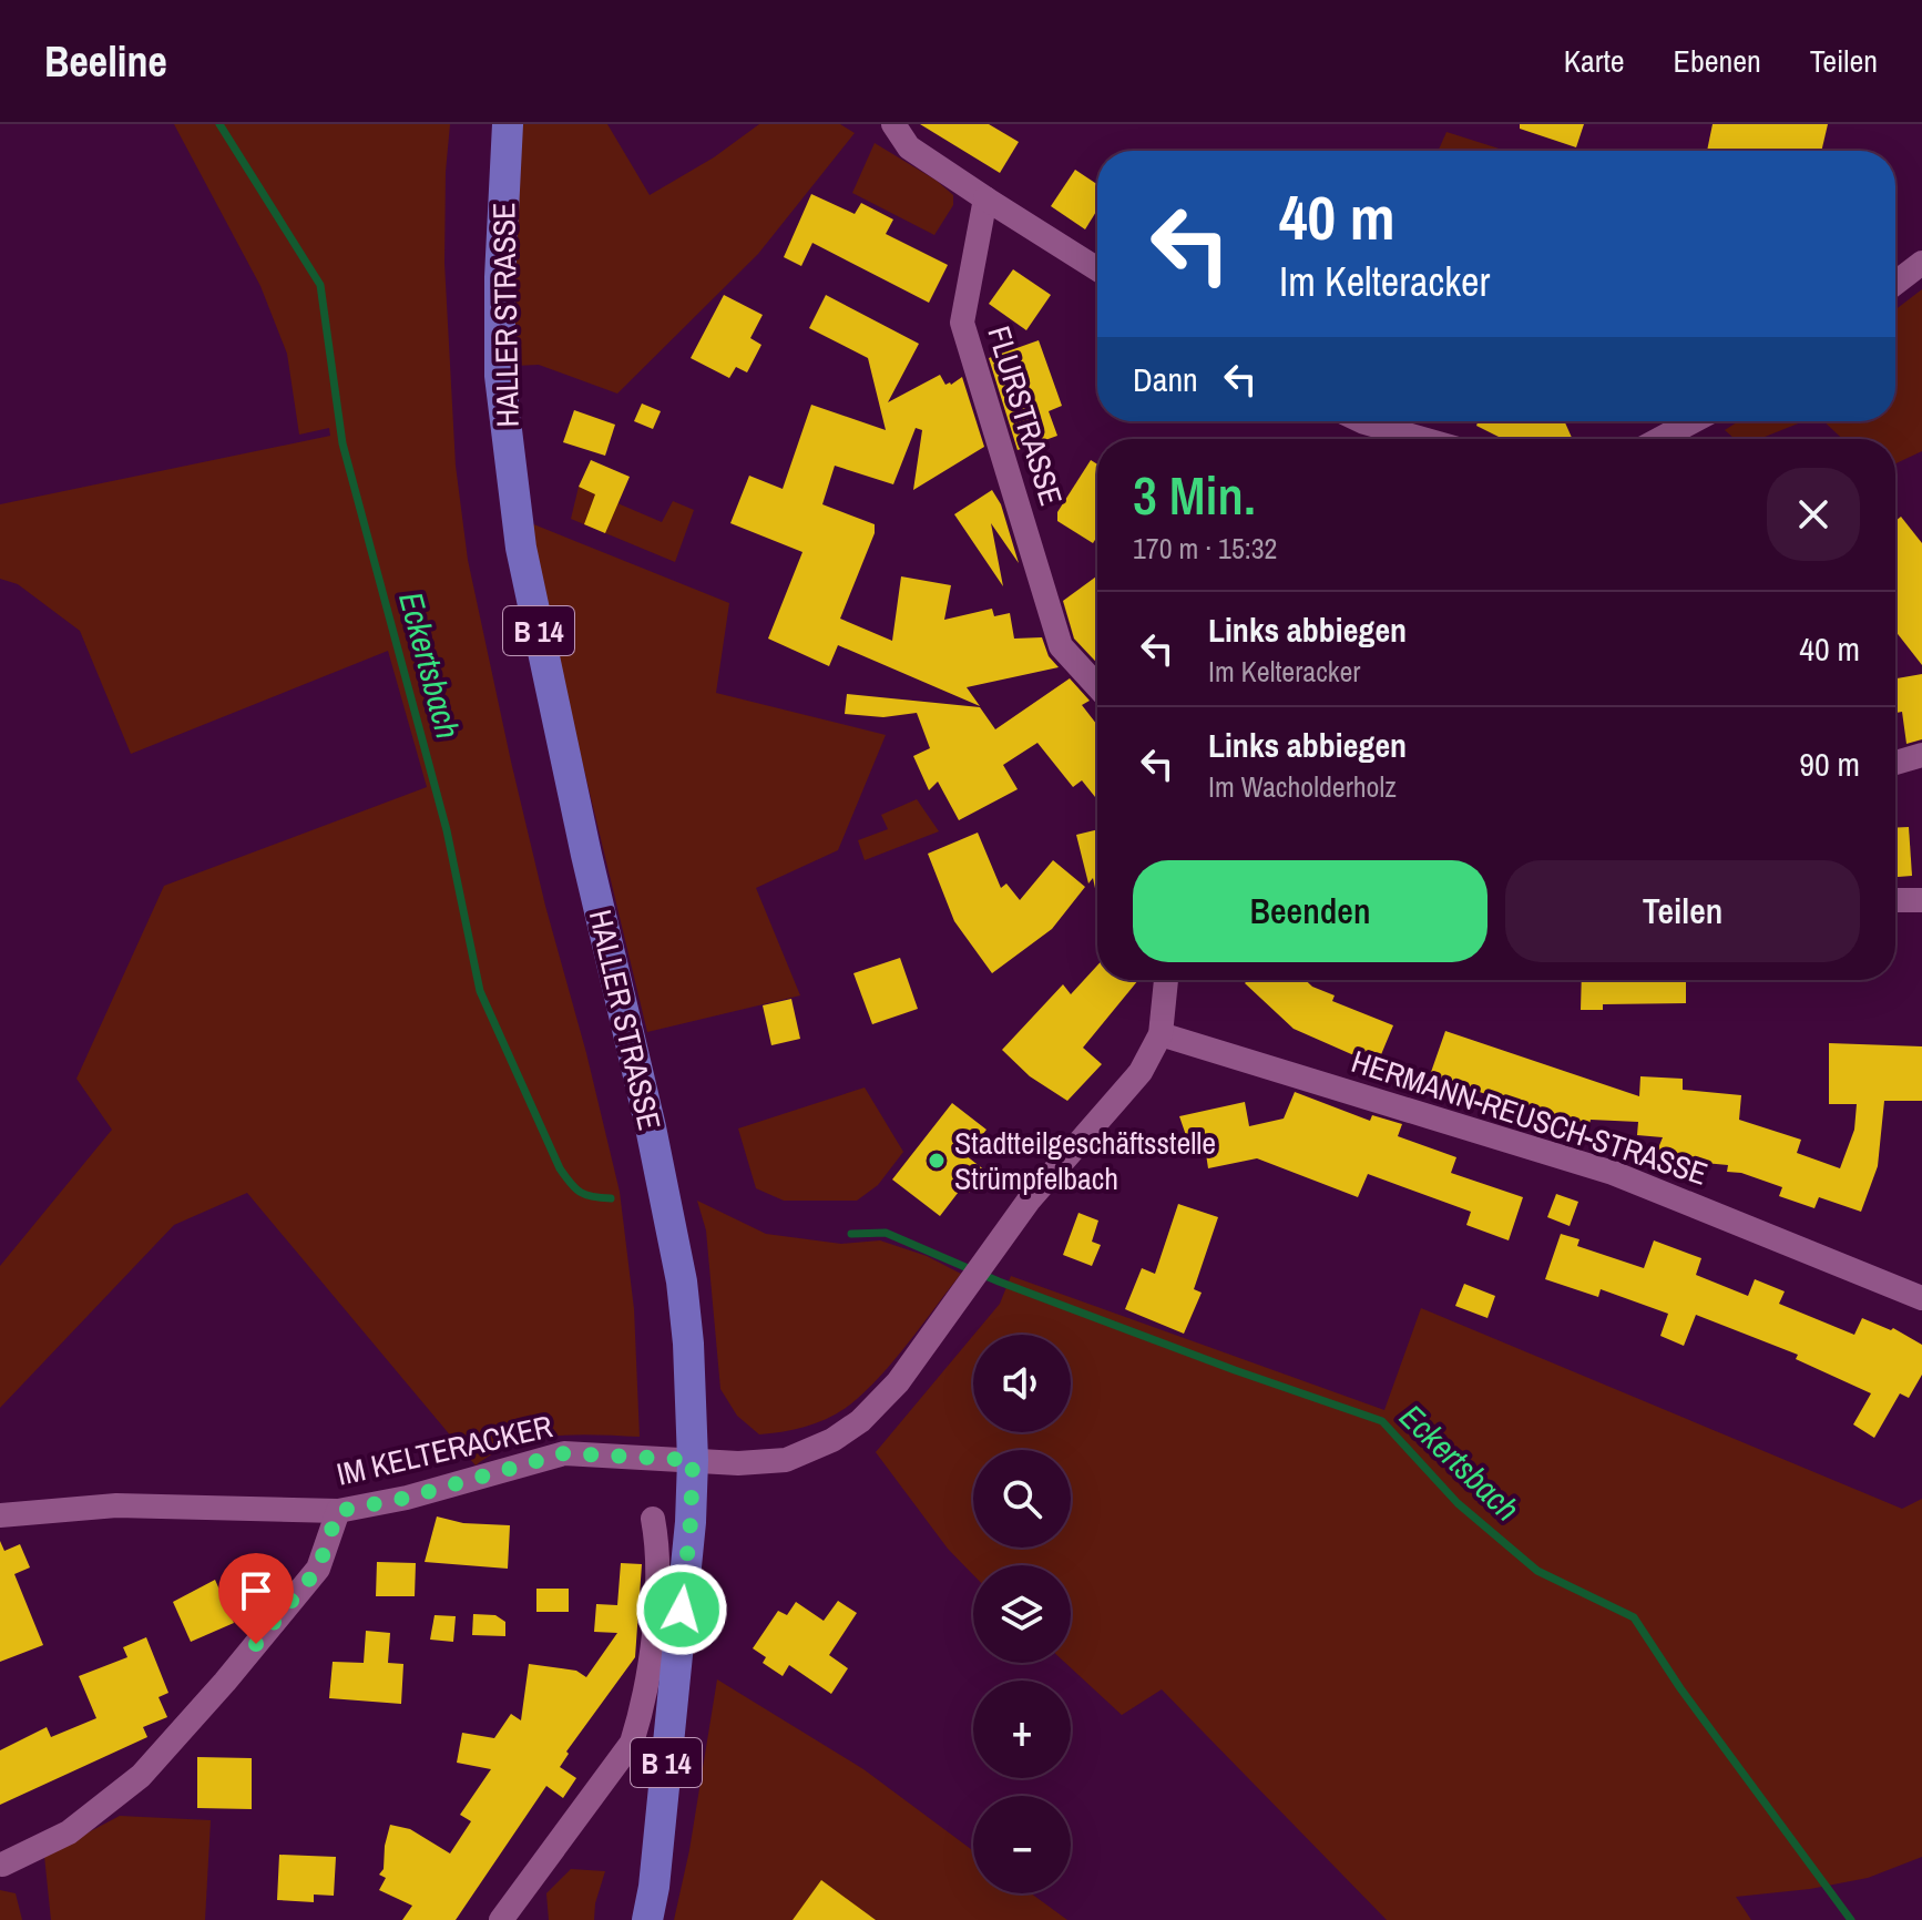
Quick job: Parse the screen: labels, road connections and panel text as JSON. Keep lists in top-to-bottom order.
{
  "streets": {
    "main road": ["HALLER STRASSE", "B 14"],
    "street": ["FLURSTRASSE", "HERMANN-REUSCH-STRASSE", "IM KELTERACKER"]
  },
  "crossings": [
    ["HALLER STRASSE", "IM KELTERACKER"],
    ["HERMANN-REUSCH-STRASSE", "IM KELTERACKER"]
  ],
  "water": ["Eckertsbach"],
  "places": ["Stadtteilgeschäftsstelle Strümpfelbach"],
  "page": {
    "header": "Beeline",
    "nav": ["Karte", "Ebenen", "Teilen"],
    "turn": ["40 m", "Im Kelteracker"],
    "then": "Dann",
    "heading": ["3 Min.", "170 m · 15:32"],
    "list": [
      {
        "name": "Links abbiegen",
        "note": "Im Kelteracker",
        "value": "40 m"
      },
      {
        "name": "Links abbiegen",
        "note": "Im Wacholderholz",
        "value": "90 m"
      }
    ],
    "buttons": ["Beenden", "Teilen"],
    "map_buttons": ["+", "−"]
  }
}
